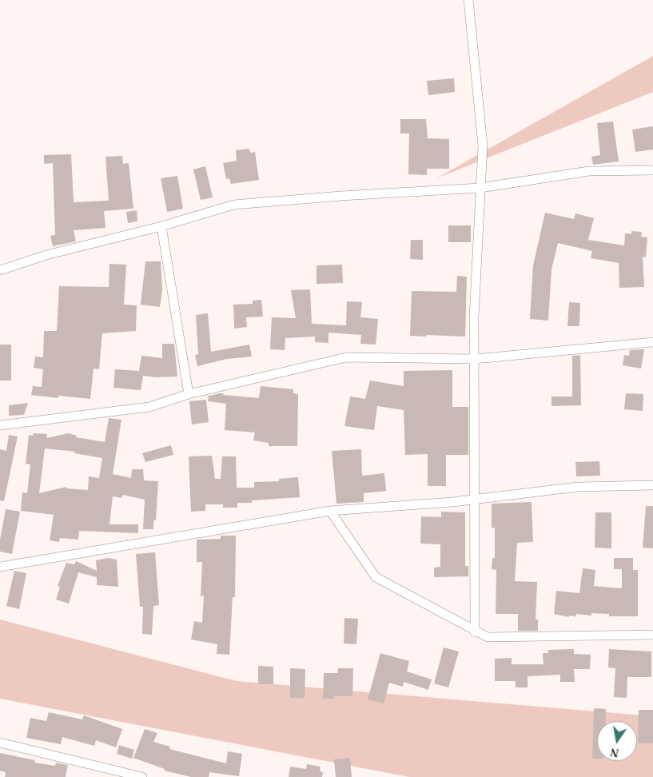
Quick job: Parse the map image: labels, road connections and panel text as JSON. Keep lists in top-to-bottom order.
{
  "north": "bottom"
}
